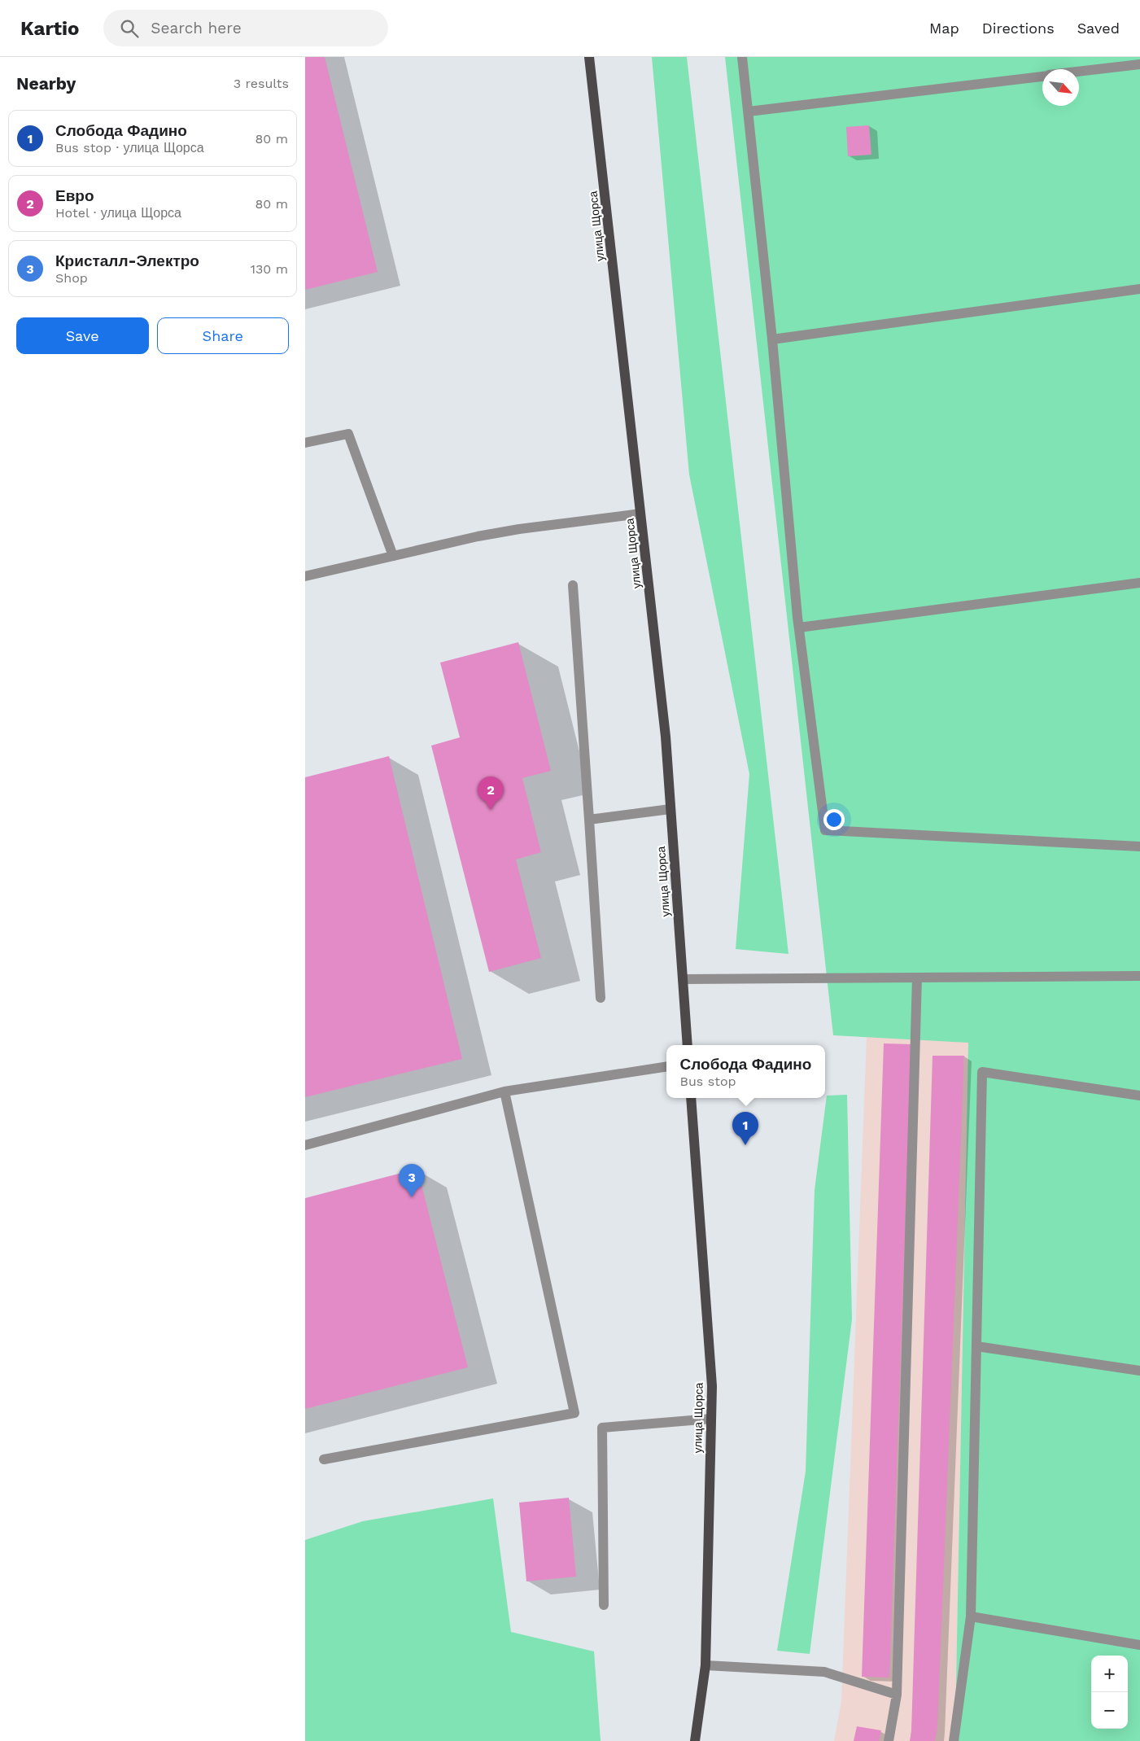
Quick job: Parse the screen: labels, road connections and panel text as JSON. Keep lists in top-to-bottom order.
{
  "streets": {
    "main road": ["улица Щорса"]
  },
  "north": "bottom right",
  "page": {
    "header": "Kartio",
    "search": "Search here",
    "nav": ["Map", "Directions", "Saved"],
    "heading": ["Nearby", "3 results"],
    "list": [
      {
        "mark": "1",
        "name": "Слобода Фадино",
        "note": "Bus stop · улица Щорса",
        "value": "80 m"
      },
      {
        "mark": "2",
        "name": "Евро",
        "note": "Hotel · улица Щорса",
        "value": "80 m"
      },
      {
        "mark": "3",
        "name": "Кристалл-Электро",
        "note": "Shop",
        "value": "130 m"
      }
    ],
    "buttons": ["Save", "Share"],
    "pins": ["2", "1", "3"],
    "popup": ["Слобода Фадино", "Bus stop"],
    "map_buttons": ["+", "−"]
  }
}
